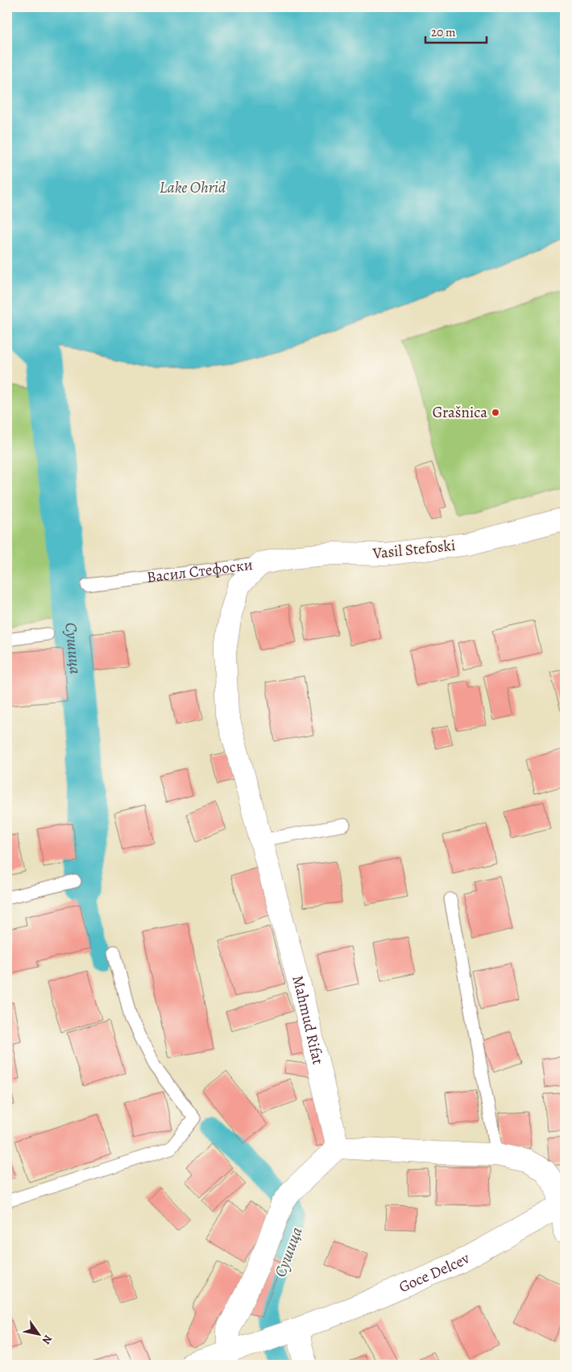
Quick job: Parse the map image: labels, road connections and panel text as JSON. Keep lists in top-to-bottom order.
{
  "streets": {
    "street": [
      "Vasil Stefoski",
      "Васил Стефоски",
      "Mahmud Rifat",
      "Goce Delcev"
    ]
  },
  "crossings": [
    ["Vasil Stefoski", "Васил Стефоски"],
    ["Васил Стефоски", "Mahmud Rifat"]
  ],
  "water": ["Lake Ohrid", "Сушица"],
  "places": ["Grašnica"],
  "scale_bar": "20 m",
  "north": "bottom right"
}
